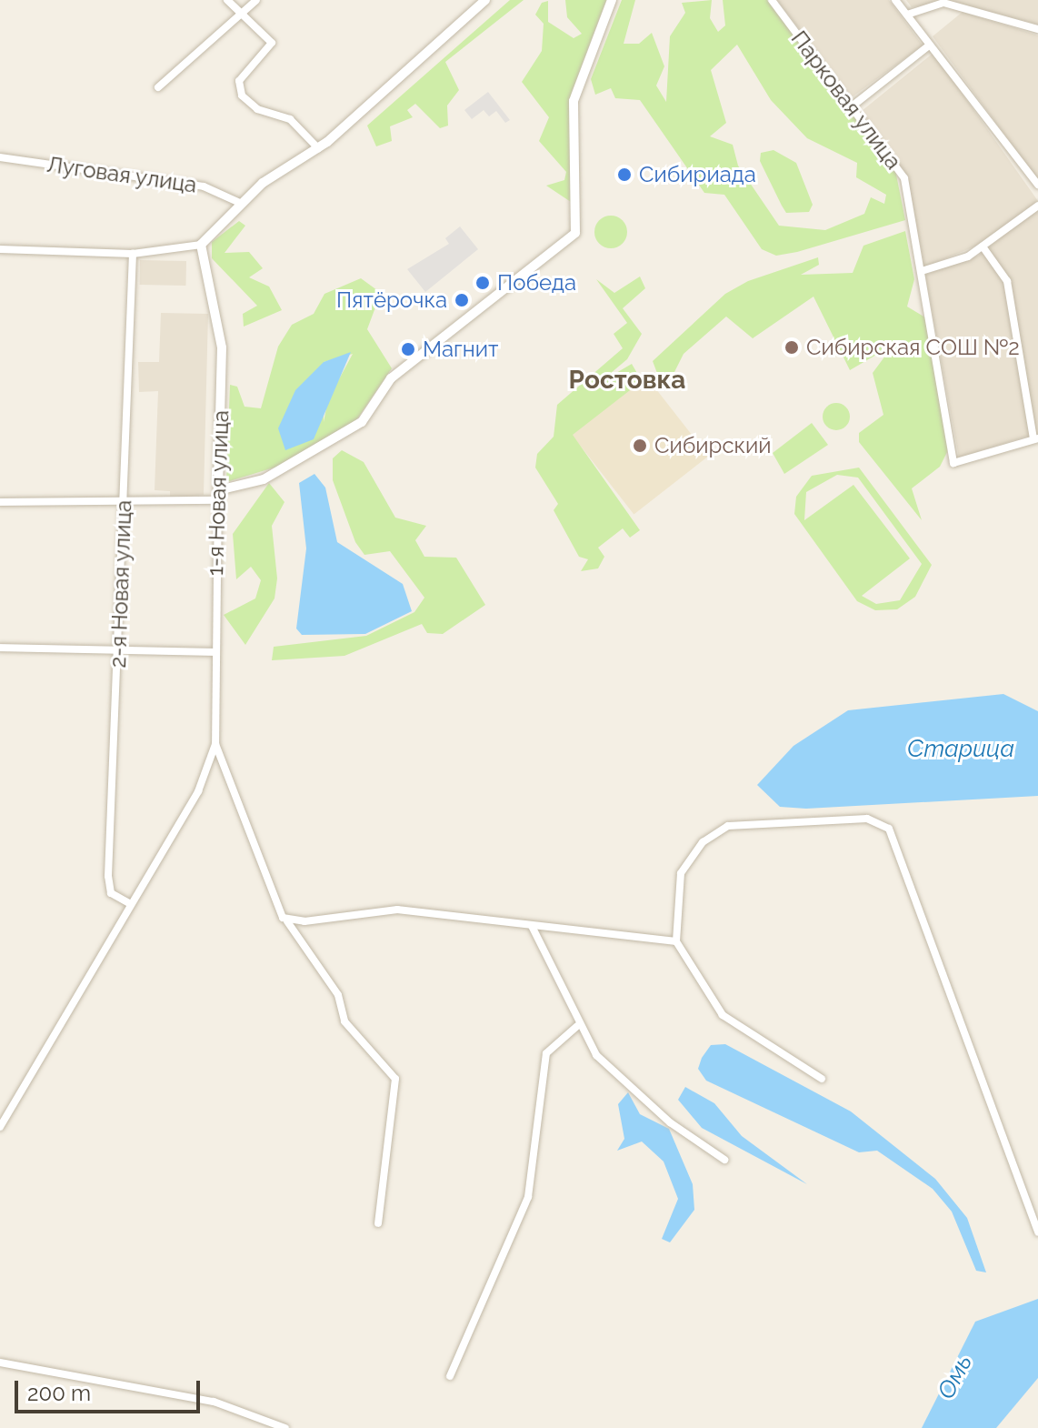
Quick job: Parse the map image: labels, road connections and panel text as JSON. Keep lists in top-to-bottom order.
{
  "streets": {
    "street": [
      "Парковая улица",
      "Луговая улица",
      "1-я Новая улица",
      "2-я Новая улица"
    ]
  },
  "districts": ["Ростовка"],
  "water": ["Старица", "Омь"],
  "places": [
    "Сибириада",
    "Победа",
    "Пятёрочка",
    "Сибирская СОШ №2",
    "Магнит",
    "Сибирский"
  ],
  "scale_bar": "200 m"
}
